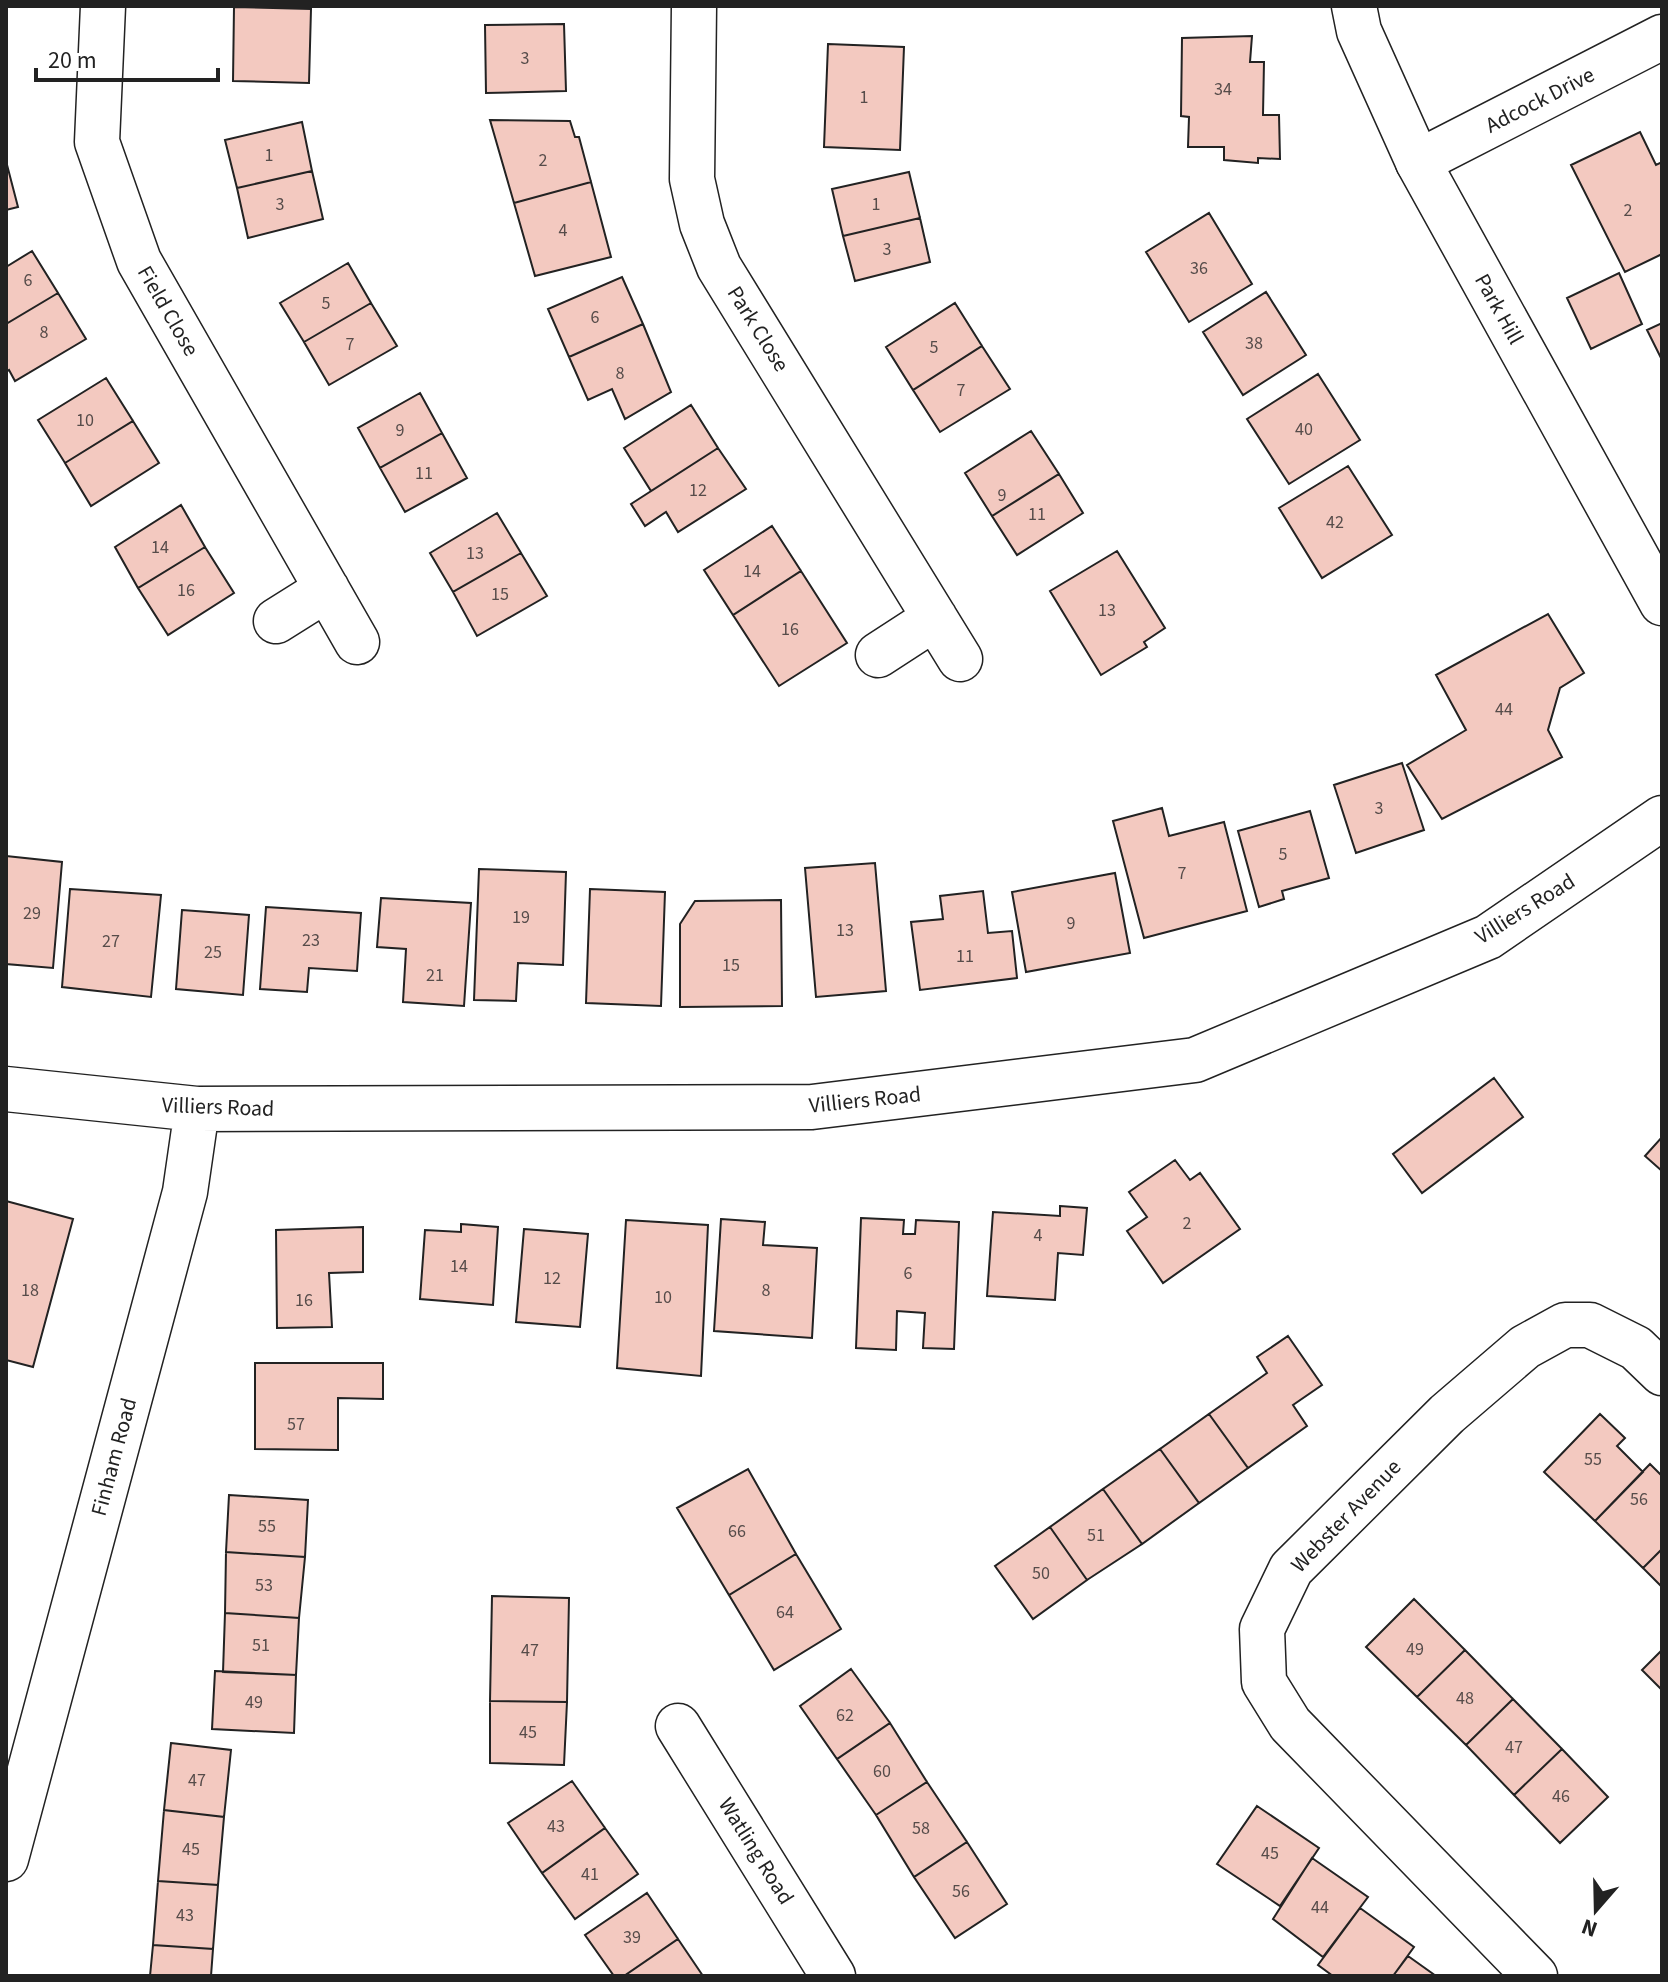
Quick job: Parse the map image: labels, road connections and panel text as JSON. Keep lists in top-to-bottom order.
{
  "streets": {
    "street": [
      "Adcock Drive",
      "Park Hill",
      "Field Close",
      "Park Close",
      "Villiers Road",
      "Finham Road",
      "Webster Avenue",
      "Watling Road"
    ]
  },
  "crossings": [
    ["Adcock Drive", "Park Hill"],
    ["Villiers Road", "Finham Road"]
  ],
  "house_numbers": [
    "3",
    "34",
    "1",
    "1",
    "2",
    "3",
    "1",
    "2",
    "4",
    "3",
    "36",
    "6",
    "5",
    "6",
    "8",
    "38",
    "7",
    "5",
    "8",
    "7",
    "10",
    "40",
    "9",
    "11",
    "12",
    "9",
    "11",
    "42",
    "14",
    "13",
    "14",
    "16",
    "15",
    "13",
    "16",
    "44",
    "3",
    "5",
    "7",
    "29",
    "19",
    "9",
    "13",
    "23",
    "27",
    "25",
    "11",
    "15",
    "21",
    "2",
    "4",
    "14",
    "6",
    "12",
    "18",
    "8",
    "10",
    "16",
    "57",
    "55",
    "56",
    "55",
    "66",
    "51",
    "50",
    "53",
    "64",
    "51",
    "49",
    "47",
    "48",
    "49",
    "62",
    "45",
    "47",
    "60",
    "47",
    "46",
    "43",
    "58",
    "45",
    "45",
    "41",
    "56",
    "44",
    "43",
    "39"
  ],
  "scale_bar": "20 m",
  "north": "bottom"
}
